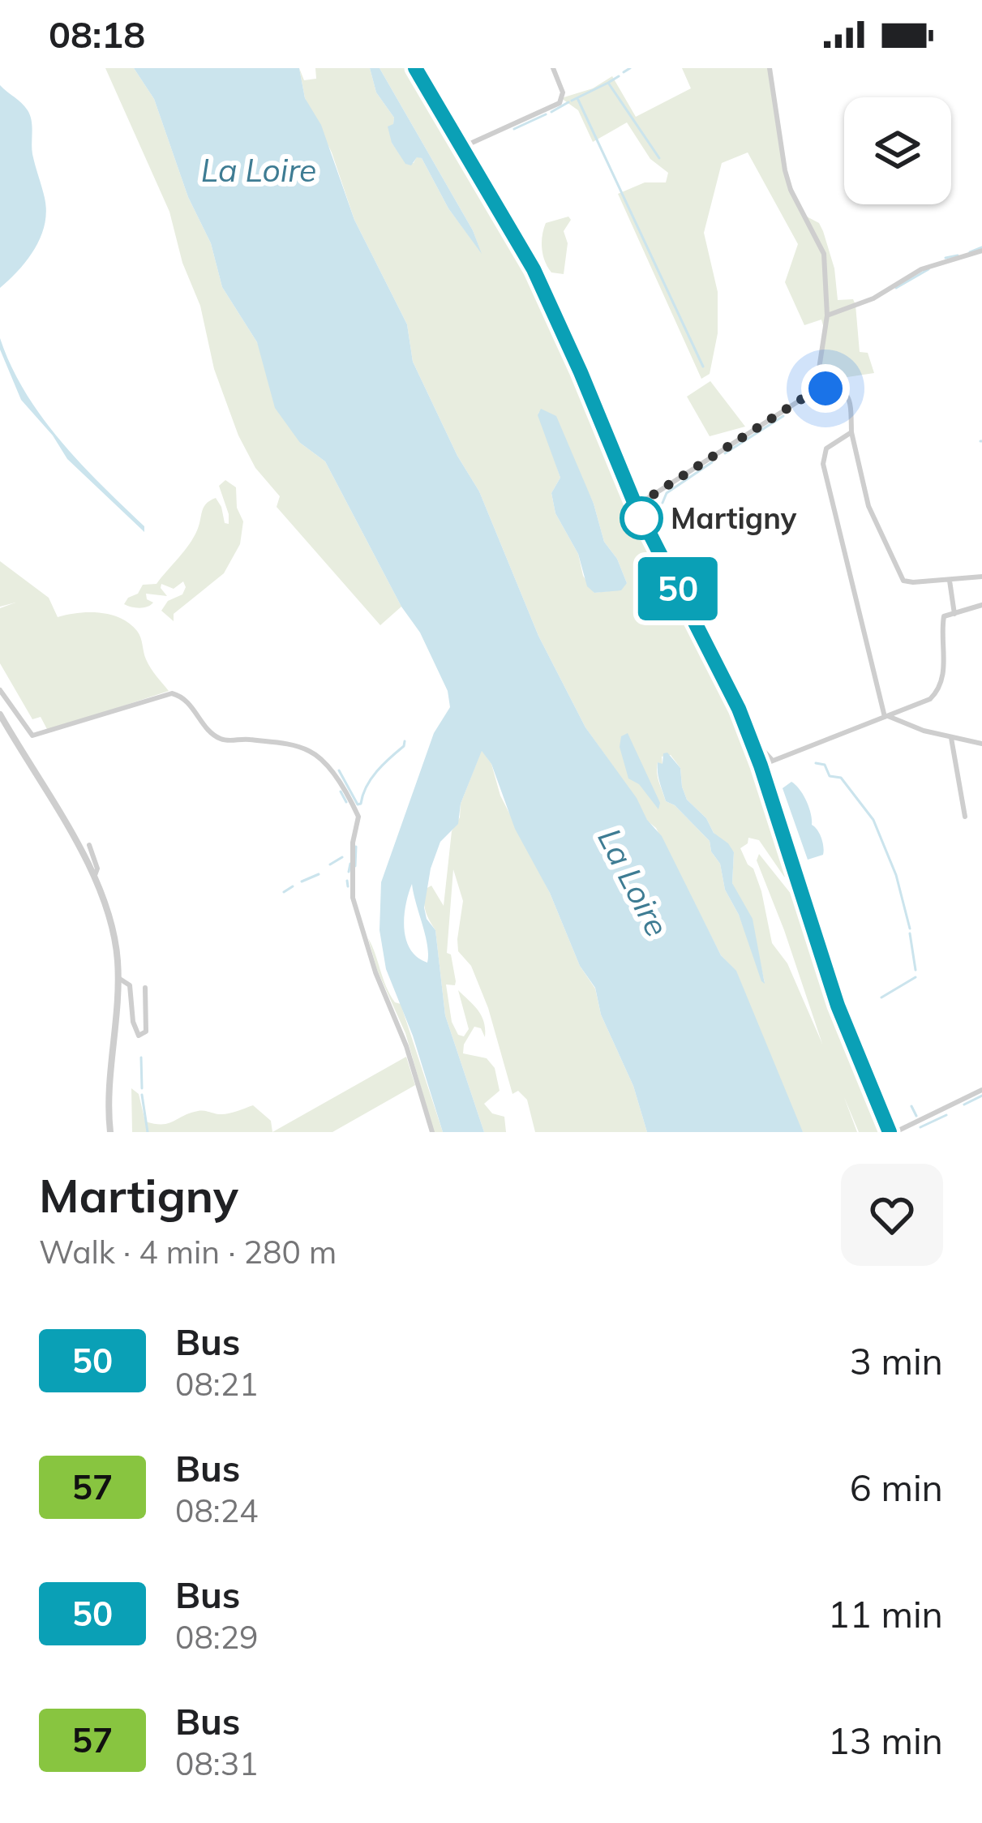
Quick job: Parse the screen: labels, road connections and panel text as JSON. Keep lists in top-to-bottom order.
{
  "water": ["La Loire"],
  "places": ["Martigny"],
  "lines": ["bus line 50"],
  "page": {
    "status": "08:18",
    "on_map": "50",
    "heading": ["Martigny", "Walk · 4 min · 280 m"],
    "list": [
      {
        "mark": "50",
        "name": "Bus",
        "note": "08:21",
        "value": "3 min"
      },
      {
        "mark": "57",
        "name": "Bus",
        "note": "08:24",
        "value": "6 min"
      },
      {
        "mark": "50",
        "name": "Bus",
        "note": "08:29",
        "value": "11 min"
      },
      {
        "mark": "57",
        "name": "Bus",
        "note": "08:31",
        "value": "13 min"
      }
    ]
  }
}
